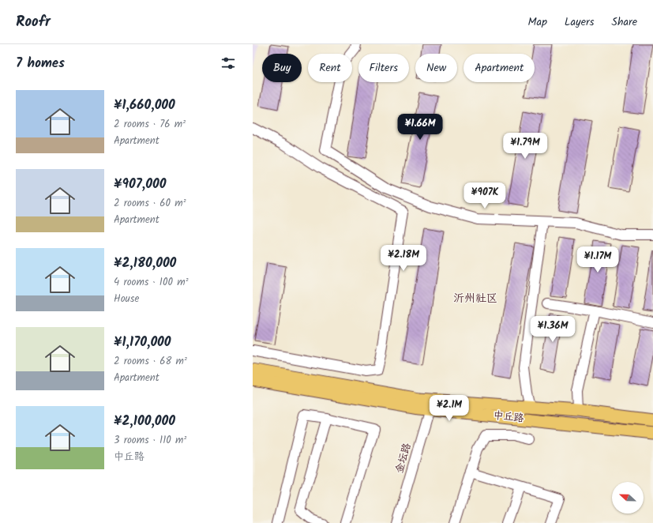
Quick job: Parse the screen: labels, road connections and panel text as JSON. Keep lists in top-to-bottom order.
{
  "streets": {
    "main road": ["中丘路"],
    "street": ["金坛路"]
  },
  "crossings": [
    ["中丘路", "金坛路"]
  ],
  "districts": ["沂州社区"],
  "north": "left",
  "page": {
    "header": "Roofr",
    "nav": ["Map", "Layers", "Share"],
    "heading": "7 homes",
    "chip": [
      "Buy",
      "Rent",
      "Filters",
      "New",
      "Apartment"
    ],
    "list": [
      {
        "name": "¥1,660,000",
        "note": "2 rooms · 76 m² · Apartment"
      },
      {
        "name": "¥907,000",
        "note": "2 rooms · 60 m² · Apartment"
      },
      {
        "name": "¥2,180,000",
        "note": "4 rooms · 100 m² · House"
      },
      {
        "name": "¥1,170,000",
        "note": "2 rooms · 68 m² · Apartment"
      },
      {
        "name": "¥2,100,000",
        "note": "3 rooms · 110 m² · 中丘路"
      }
    ],
    "price": [
      "¥1.66M",
      "¥1.79M",
      "¥907K",
      "¥2.18M",
      "¥1.17M",
      "¥1.36M",
      "¥2.1M"
    ]
  }
}
